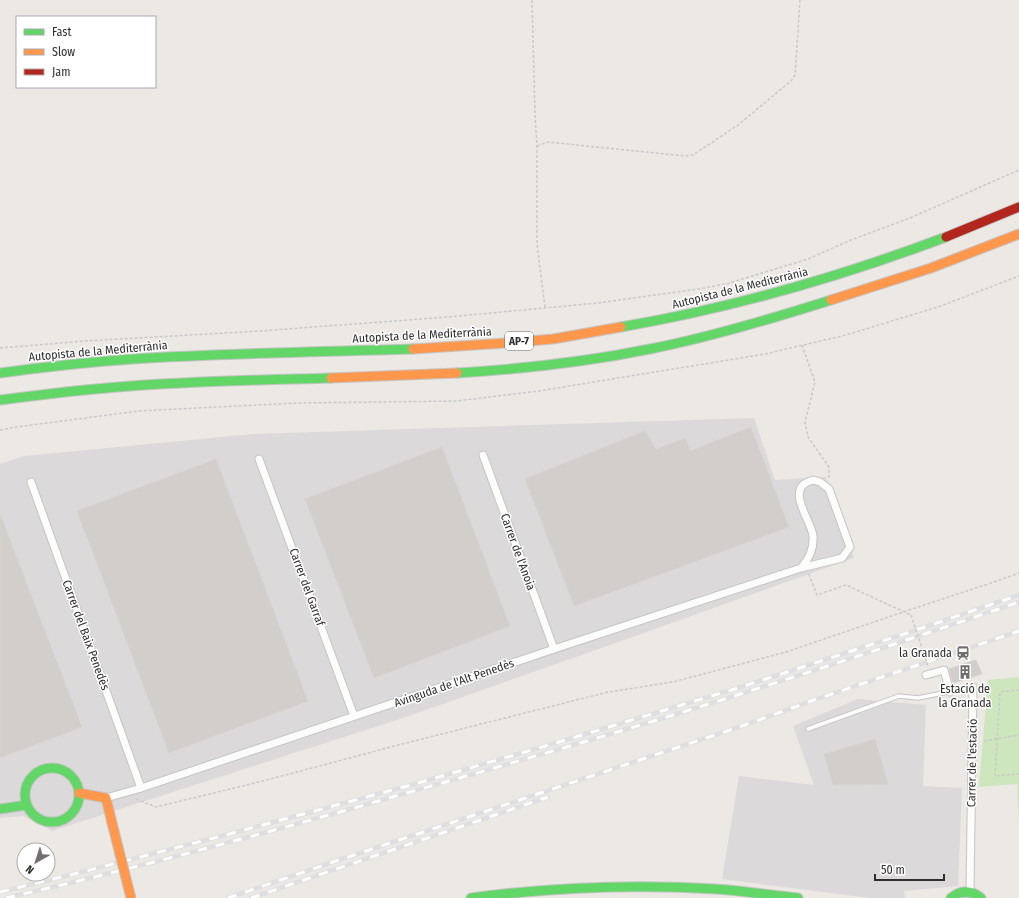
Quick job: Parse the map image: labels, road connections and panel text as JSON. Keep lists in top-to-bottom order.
{
  "streets": {
    "main road": ["Autopista de la Mediterrània", "AP-7"],
    "street": [
      "Carrer de l'Anoia",
      "Carrer del Garraf",
      "Carrer del Baix Penedès",
      "Avinguda de l'Alt Penedès",
      "Carrer de l'estació"
    ]
  },
  "crossings": [
    ["Carrer de l'Anoia", "Avinguda de l'Alt Penedès"],
    ["Carrer del Garraf", "Avinguda de l'Alt Penedès"],
    ["Carrer del Baix Penedès", "Avinguda de l'Alt Penedès"]
  ],
  "places": {
    "station": ["la Granada"],
    "building": ["Estació de la Granada"]
  },
  "legend": ["Fast", "Slow", "Jam"],
  "scale_bar": "50 m",
  "north": "bottom left"
}
